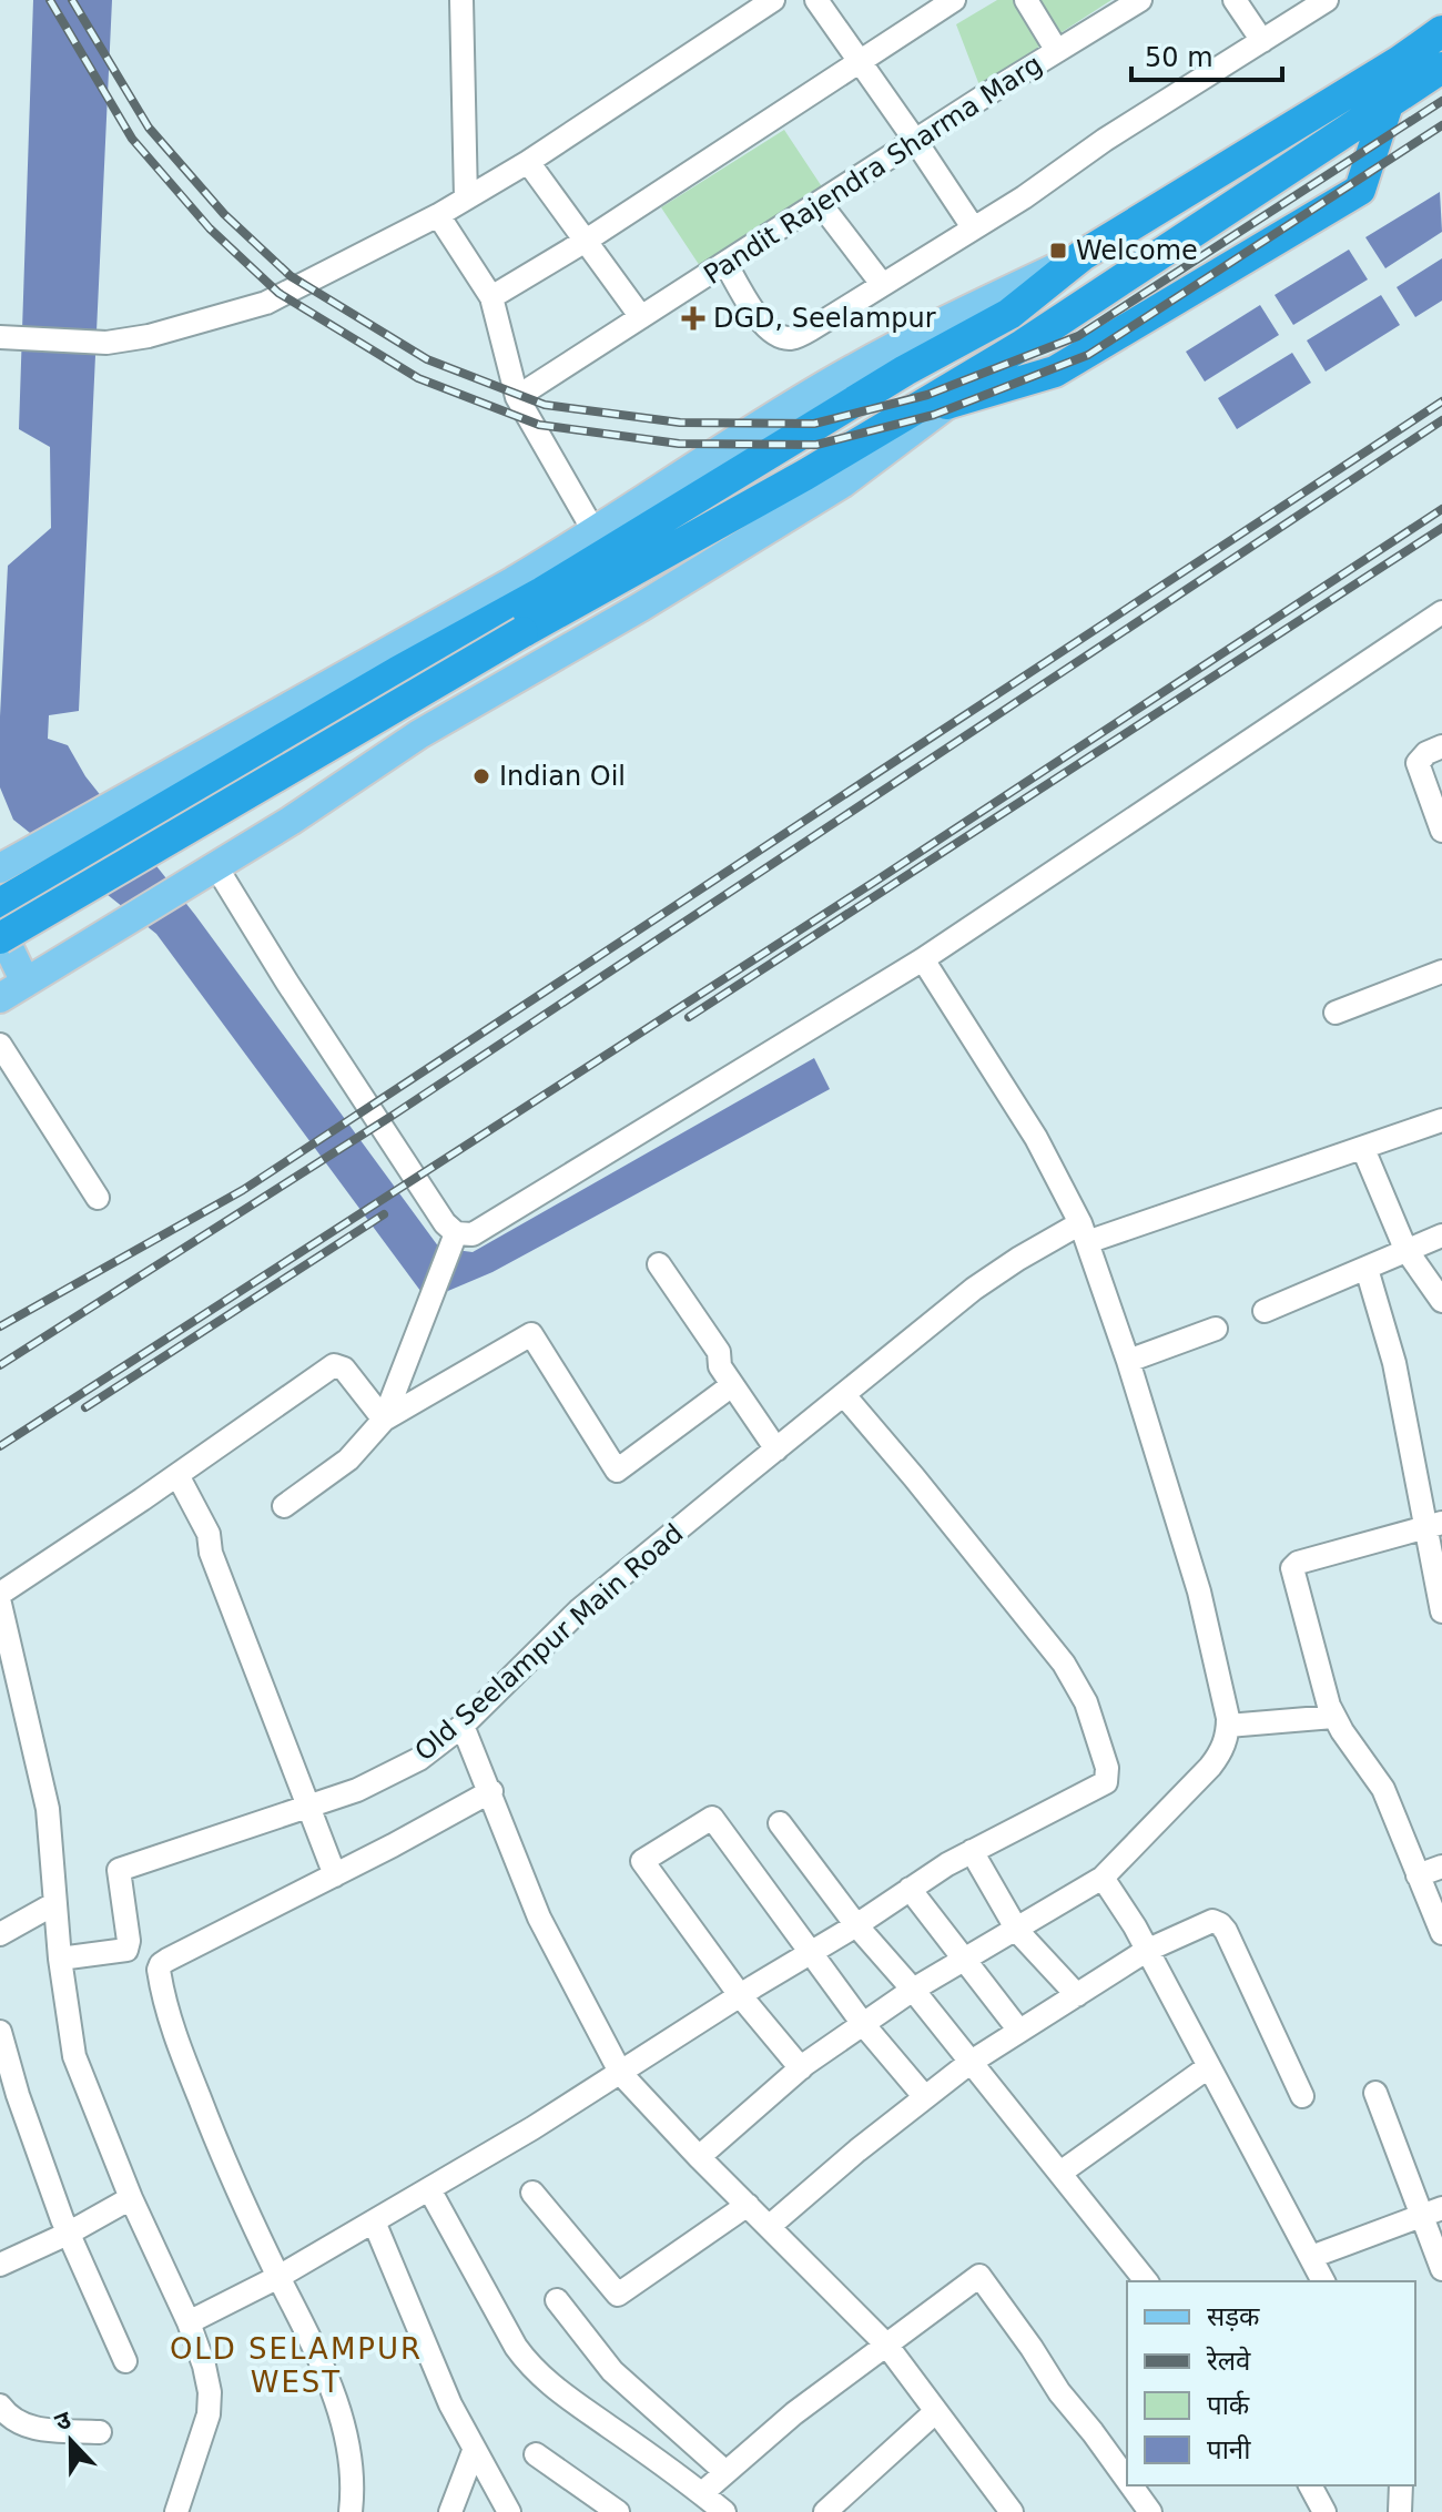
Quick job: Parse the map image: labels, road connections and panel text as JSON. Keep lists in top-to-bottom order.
{
  "streets": {
    "street": ["Pandit Rajendra Sharma Marg", "Old Seelampur Main Road"]
  },
  "districts": ["OLD SELAMPUR WEST"],
  "places": {
    "transit": ["Welcome"],
    "health": ["DGD, Seelampur"],
    "other": ["Indian Oil"]
  },
  "legend": [
    "सड़क",
    "रेलवे",
    "पार्क",
    "पानी"
  ],
  "scale_bar": "50 m",
  "north": "top"
}
